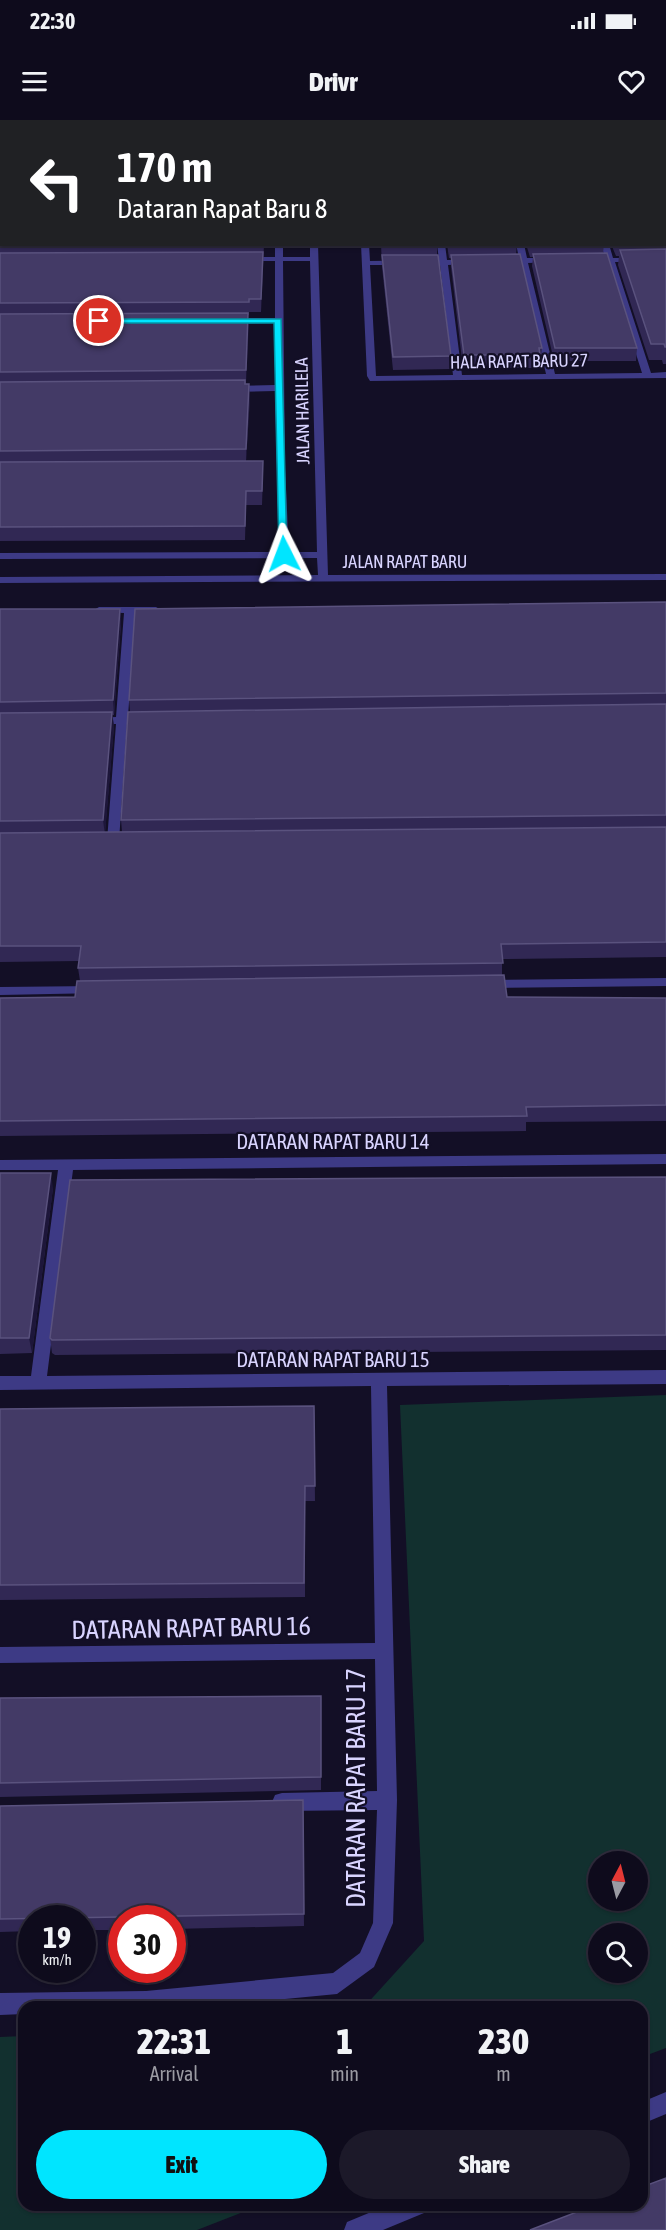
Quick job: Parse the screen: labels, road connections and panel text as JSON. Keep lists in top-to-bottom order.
{
  "streets": {
    "street": [
      "HALA RAPAT BARU 27",
      "JALAN HARILELA",
      "JALAN RAPAT BARU",
      "DATARAN RAPAT BARU 14",
      "DATARAN RAPAT BARU 15",
      "DATARAN RAPAT BARU 16",
      "DATARAN RAPAT BARU 17"
    ]
  },
  "crossings": [
    ["JALAN HARILELA", "JALAN RAPAT BARU"],
    ["DATARAN RAPAT BARU 15", "DATARAN RAPAT BARU 17"],
    ["DATARAN RAPAT BARU 16", "DATARAN RAPAT BARU 17"]
  ],
  "north": "top",
  "page": {
    "status": "22:30",
    "header": "Drivr",
    "turn": ["170 m", "Dataran Rapat Baru 8"],
    "speed": "19 km/h",
    "limit": "30",
    "eta": [
      "22:31",
      "Arrival",
      "1",
      "min",
      "230",
      "m"
    ],
    "buttons": ["Exit", "Share"]
  }
}
